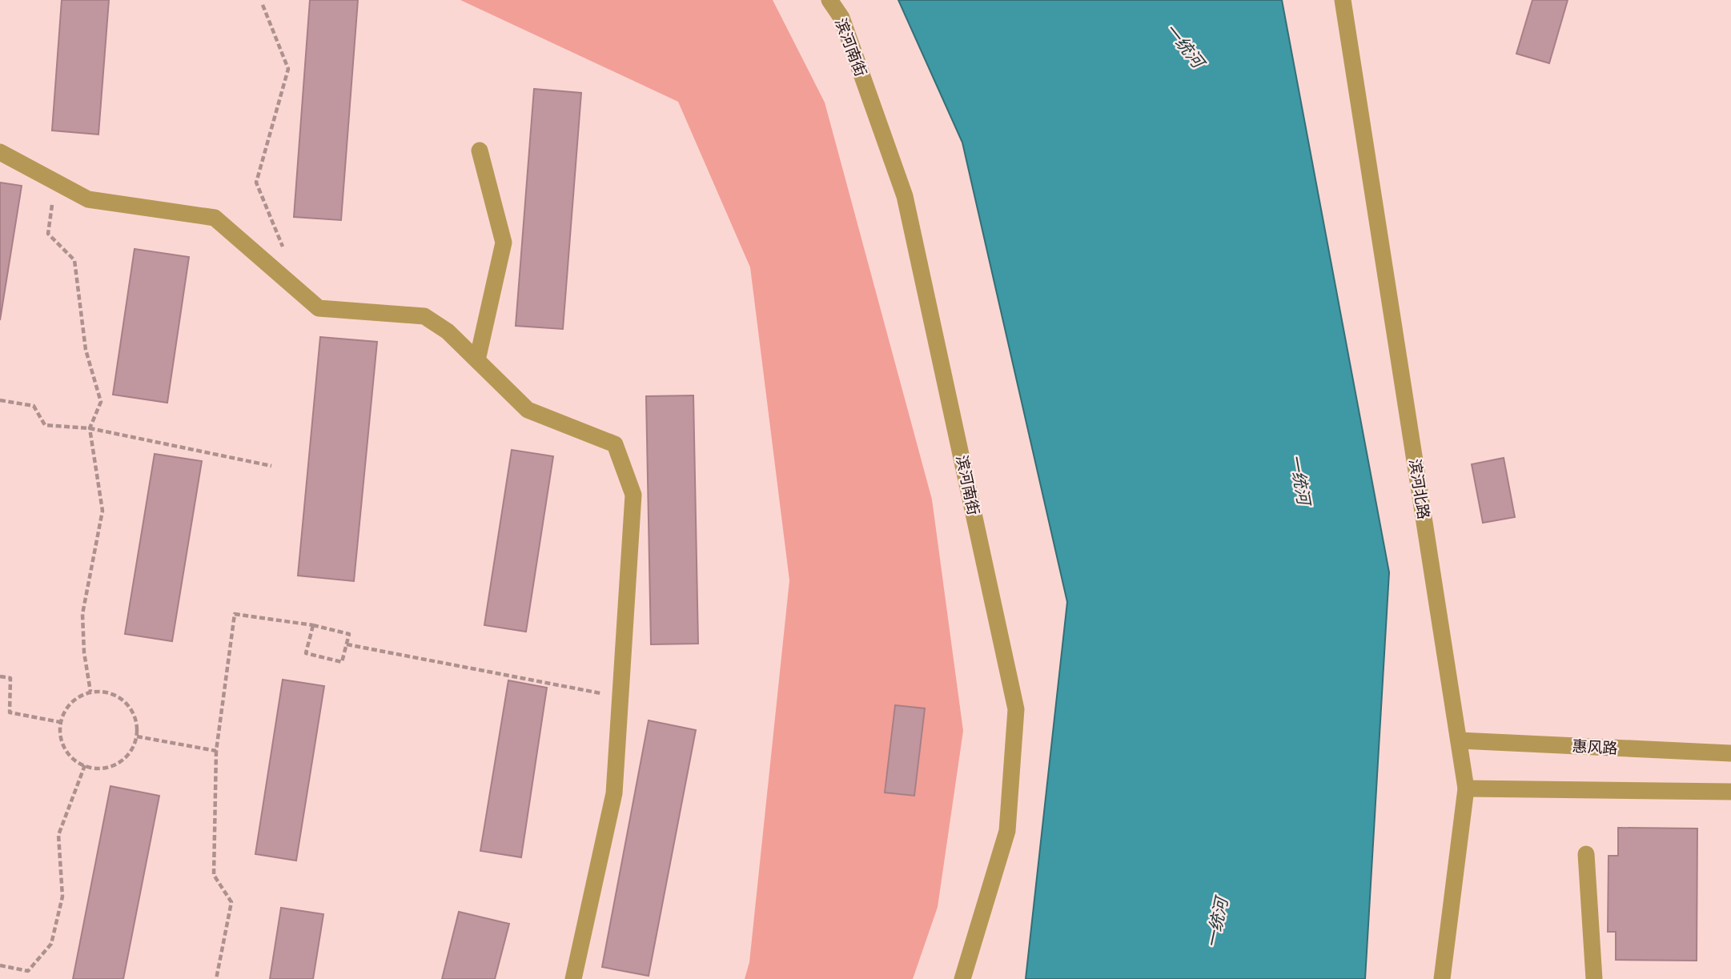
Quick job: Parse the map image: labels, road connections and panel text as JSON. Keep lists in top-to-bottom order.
{
  "streets": {
    "street": ["滨河南街", "滨河北路", "惠风路"]
  },
  "crossings": [
    ["滨河北路", "惠风路"]
  ],
  "water": ["一统河"]
}
